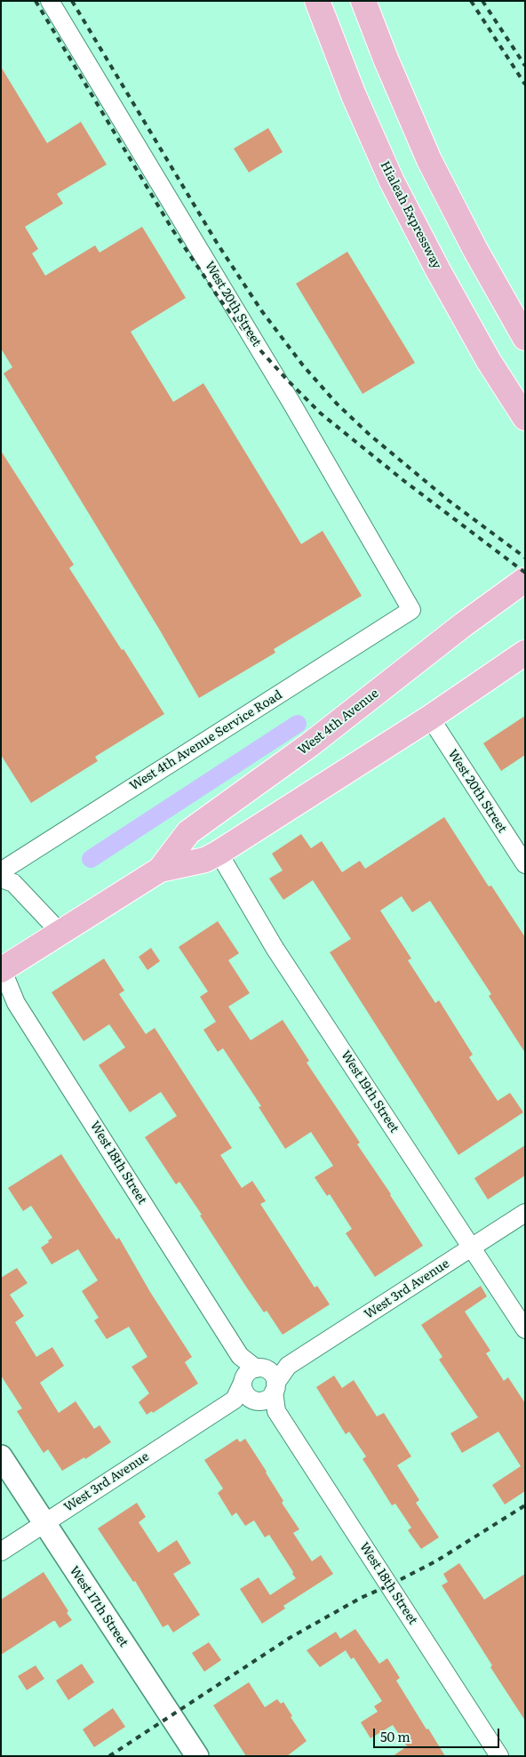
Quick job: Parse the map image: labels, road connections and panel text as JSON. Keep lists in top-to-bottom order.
{
  "streets": {
    "main road": ["Hialeah Expressway", "West 4th Avenue"],
    "street": [
      "West 20th Street",
      "West 4th Avenue Service Road",
      "West 19th Street",
      "West 18th Street",
      "West 3rd Avenue",
      "West 17th Street"
    ]
  },
  "crossings": [
    ["West 20th Street", "West 4th Avenue"],
    ["West 20th Street", "West 4th Avenue Service Road"],
    ["West 4th Avenue", "West 19th Street"],
    ["West 4th Avenue", "West 18th Street"],
    ["West 19th Street", "West 3rd Avenue"],
    ["West 18th Street", "West 3rd Avenue"],
    ["West 3rd Avenue", "West 17th Street"]
  ],
  "scale_bar": "50 m"
}
